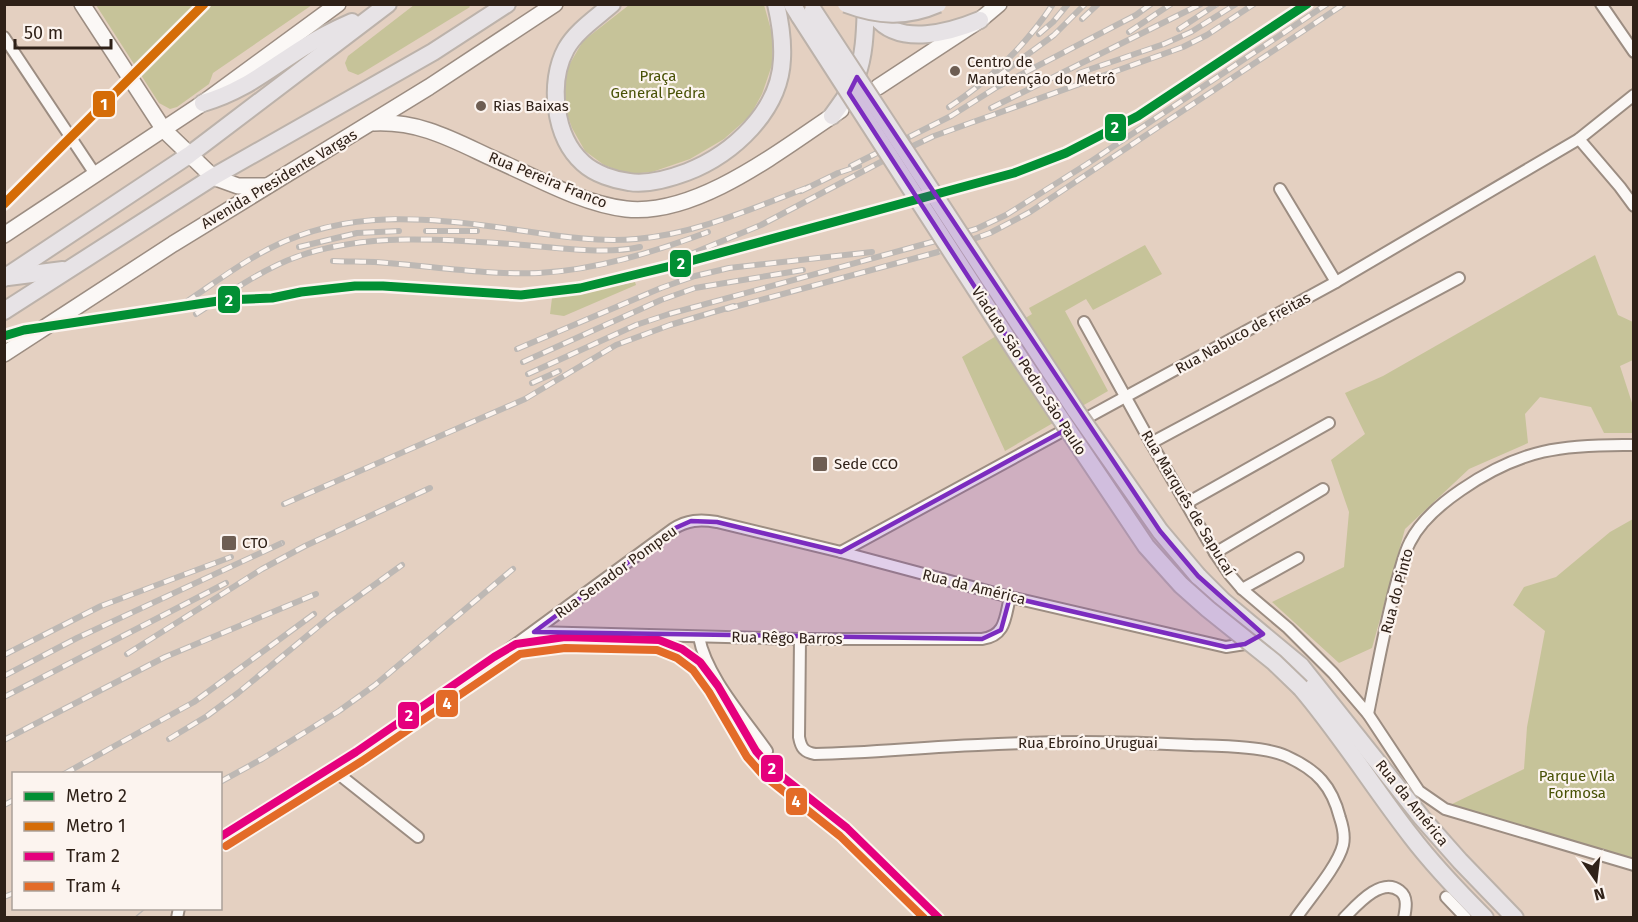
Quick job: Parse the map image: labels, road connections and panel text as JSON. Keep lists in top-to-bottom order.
{
  "streets": {
    "main road": [
      "Avenida Presidente Vargas",
      "Rua Pereira Franco",
      "Viaduto São Pedro-São Paulo",
      "Rua da América"
    ],
    "street": [
      "Rua Nabuco de Freitas",
      "Rua Marquês de Sapucaí",
      "Rua Senador Pompeu",
      "Rua do Pinto",
      "Rua Rêgo Barros",
      "Rua Ebroíno Uruguai"
    ]
  },
  "crossings": [
    ["Avenida Presidente Vargas", "Rua Pereira Franco"],
    ["Rua Nabuco de Freitas", "Rua Marquês de Sapucaí"],
    ["Rua Nabuco de Freitas", "Rua da América"],
    ["Viaduto São Pedro-São Paulo", "Rua da América"],
    ["Rua Marquês de Sapucaí", "Rua do Pinto"],
    ["Rua Senador Pompeu", "Rua da América"],
    ["Rua Senador Pompeu", "Rua Rêgo Barros"],
    ["Rua da América", "Rua Rêgo Barros"],
    ["Rua Rêgo Barros", "Rua Ebroíno Uruguai"]
  ],
  "parks": ["Praça General Pedra", "Parque Vila Formosa"],
  "places": {
    "other": ["Centro de Manutenção do Metrô", "Rias Baixas"],
    "transit": ["Sede CCO", "CTO"]
  },
  "lines": [
    "metro line 2",
    "metro line 1",
    "tram line 2",
    "tram line 4"
  ],
  "legend": [
    "Metro 2",
    "Metro 1",
    "Tram 2",
    "Tram 4"
  ],
  "scale_bar": "50 m",
  "north": "bottom"
}
